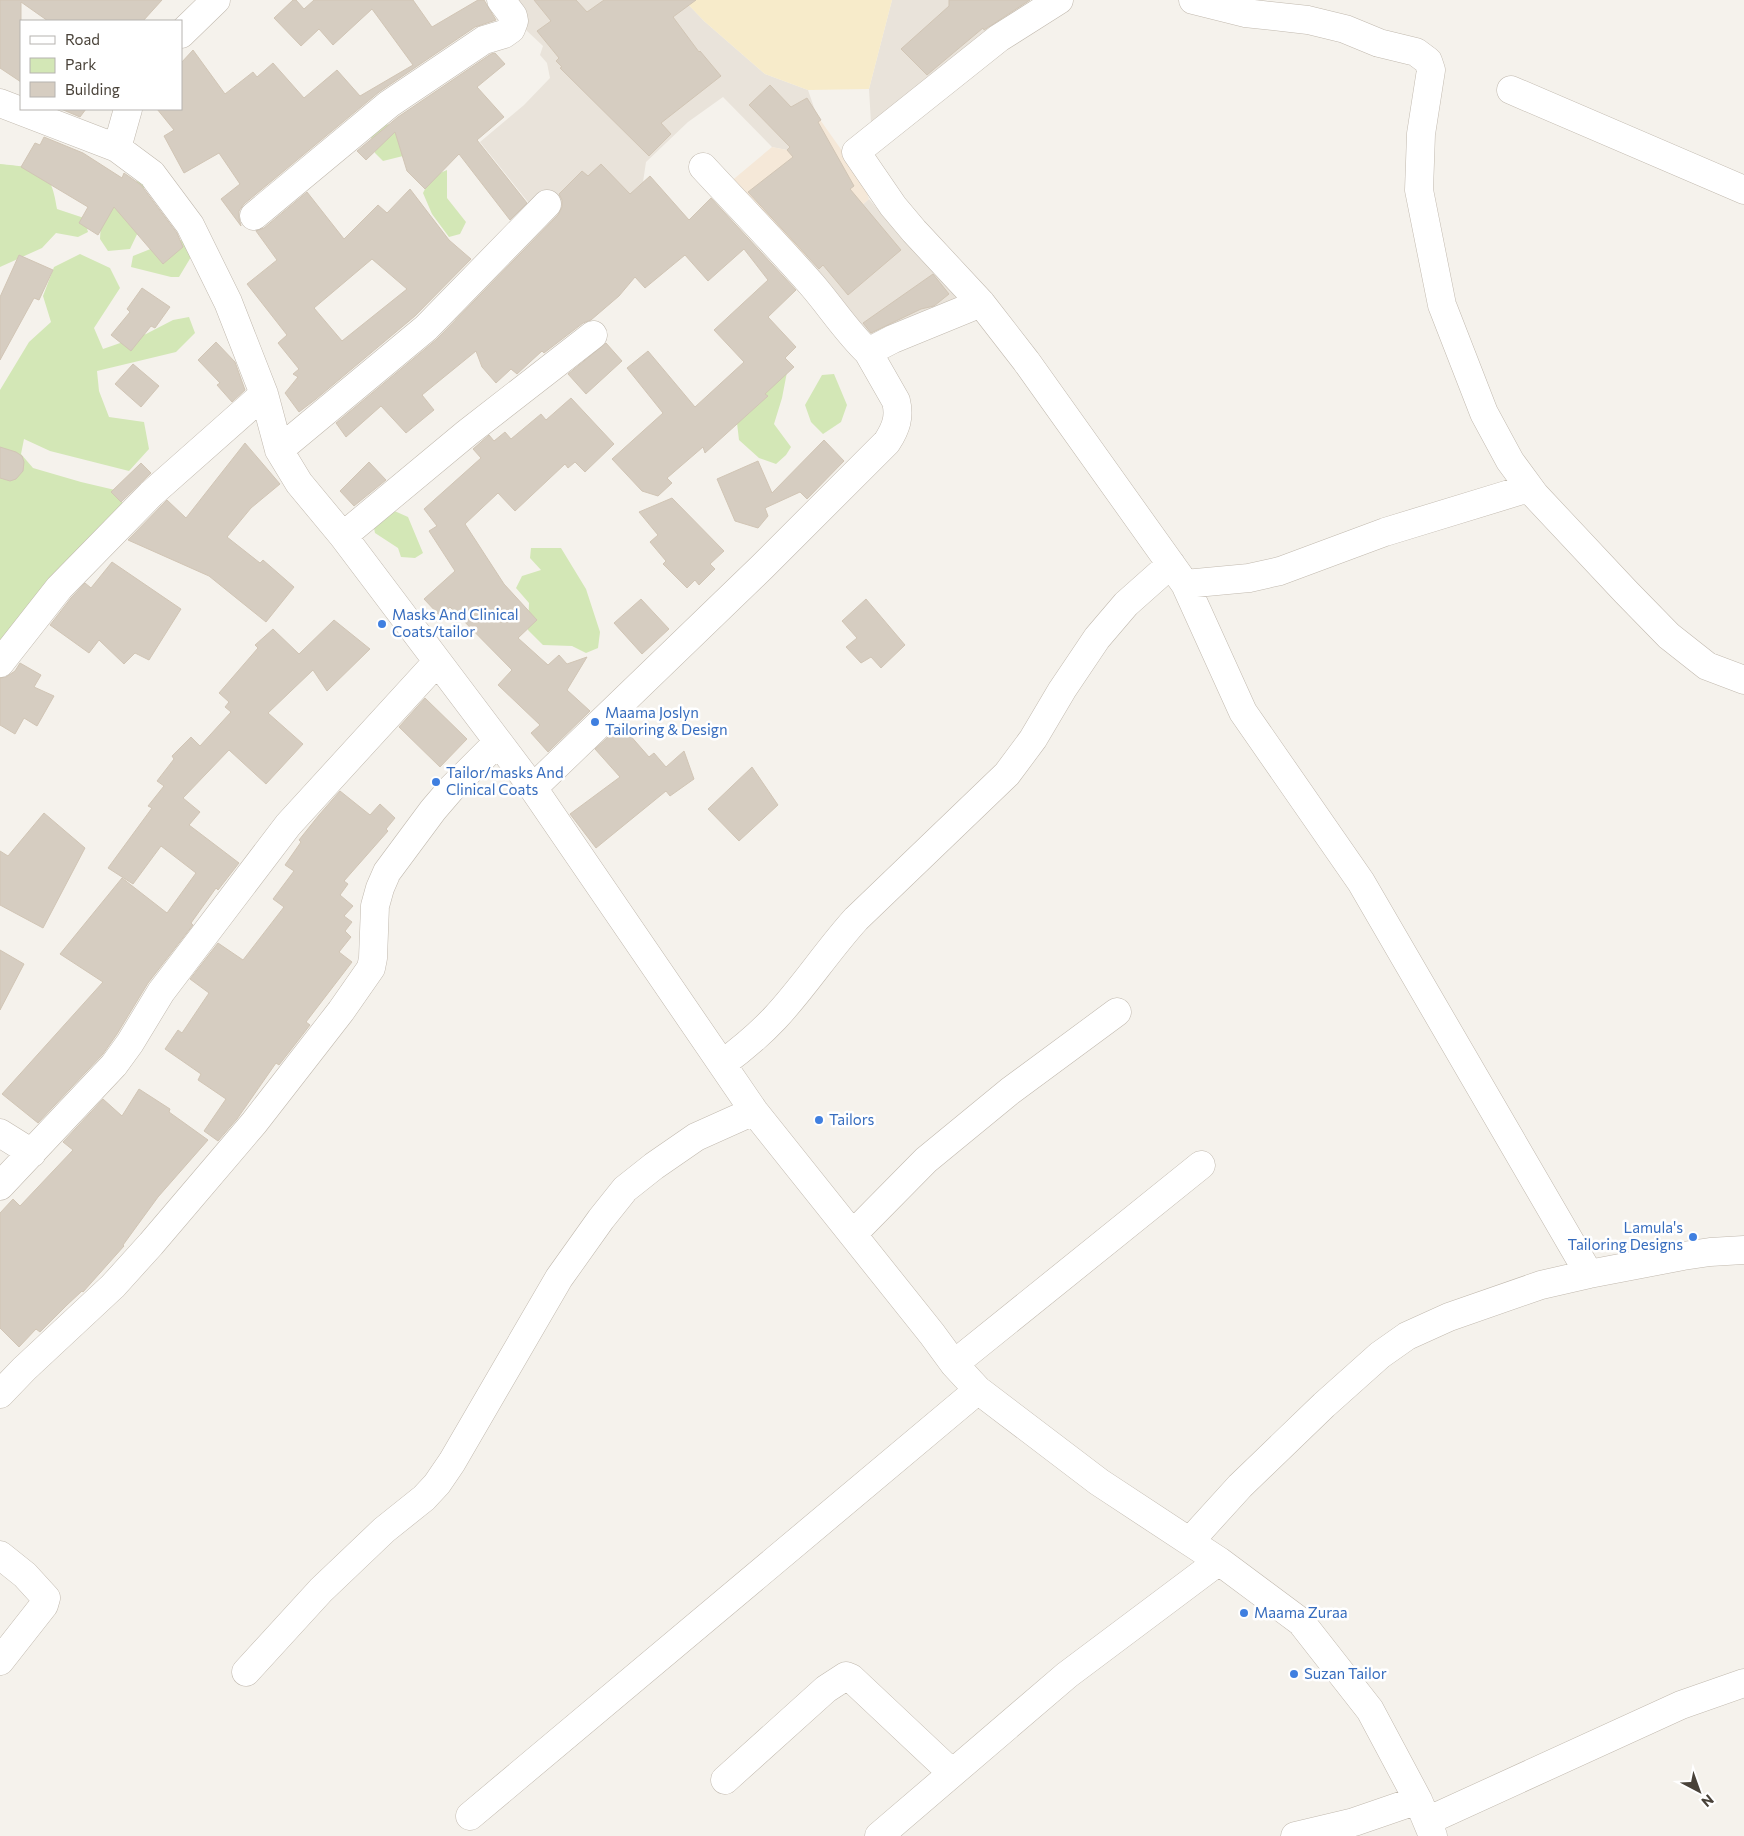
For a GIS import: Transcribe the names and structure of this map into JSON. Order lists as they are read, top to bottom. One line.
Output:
{"places":["Masks And Clinical Coats/tailor","Maama Joslyn Tailoring & Design","Tailor/masks And Clinical Coats","Tailors","Lamula's Tailoring Designs","Maama Zuraa","Suzan Tailor"],"legend":["Road","Park","Building"],"north":"bottom right"}
